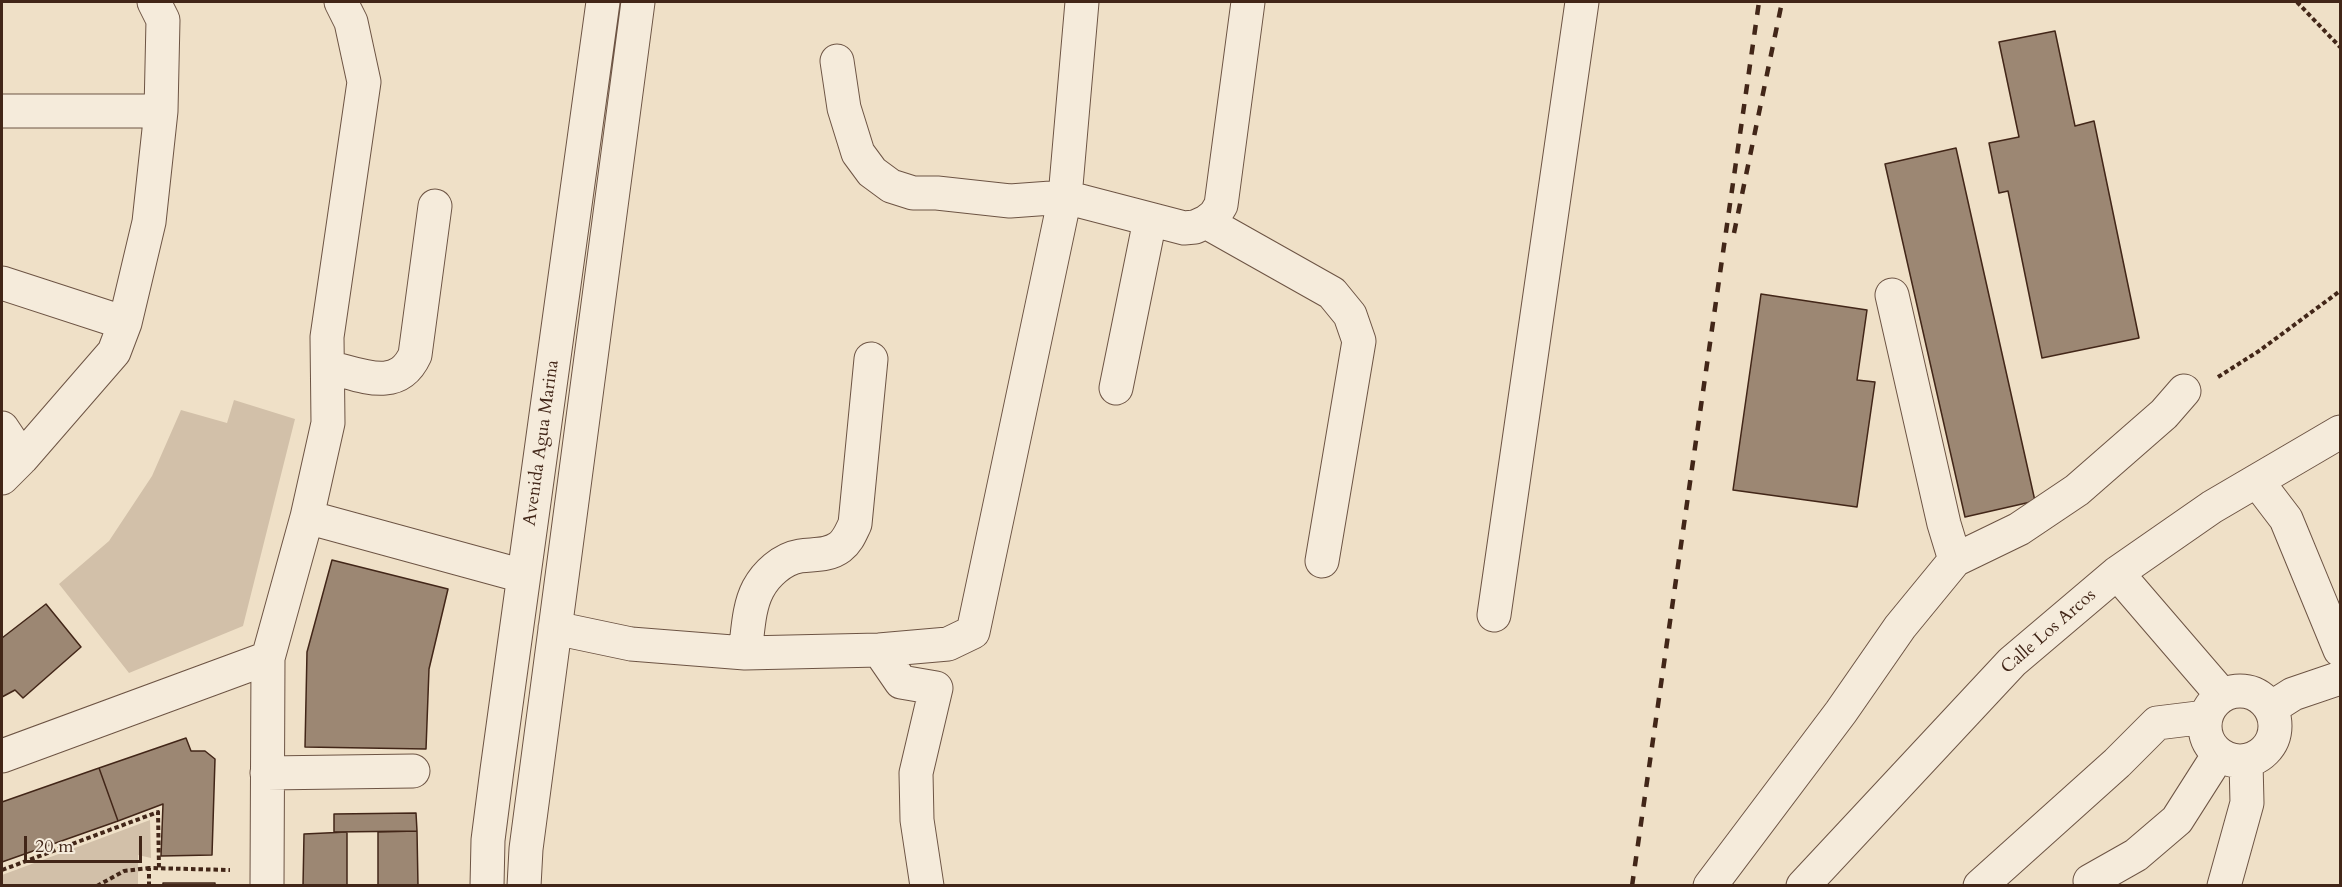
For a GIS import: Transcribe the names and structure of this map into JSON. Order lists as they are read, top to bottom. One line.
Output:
{"streets":{"street":["Avenida Agua Marina","Calle Los Arcos"]},"scale_bar":"20 m"}
